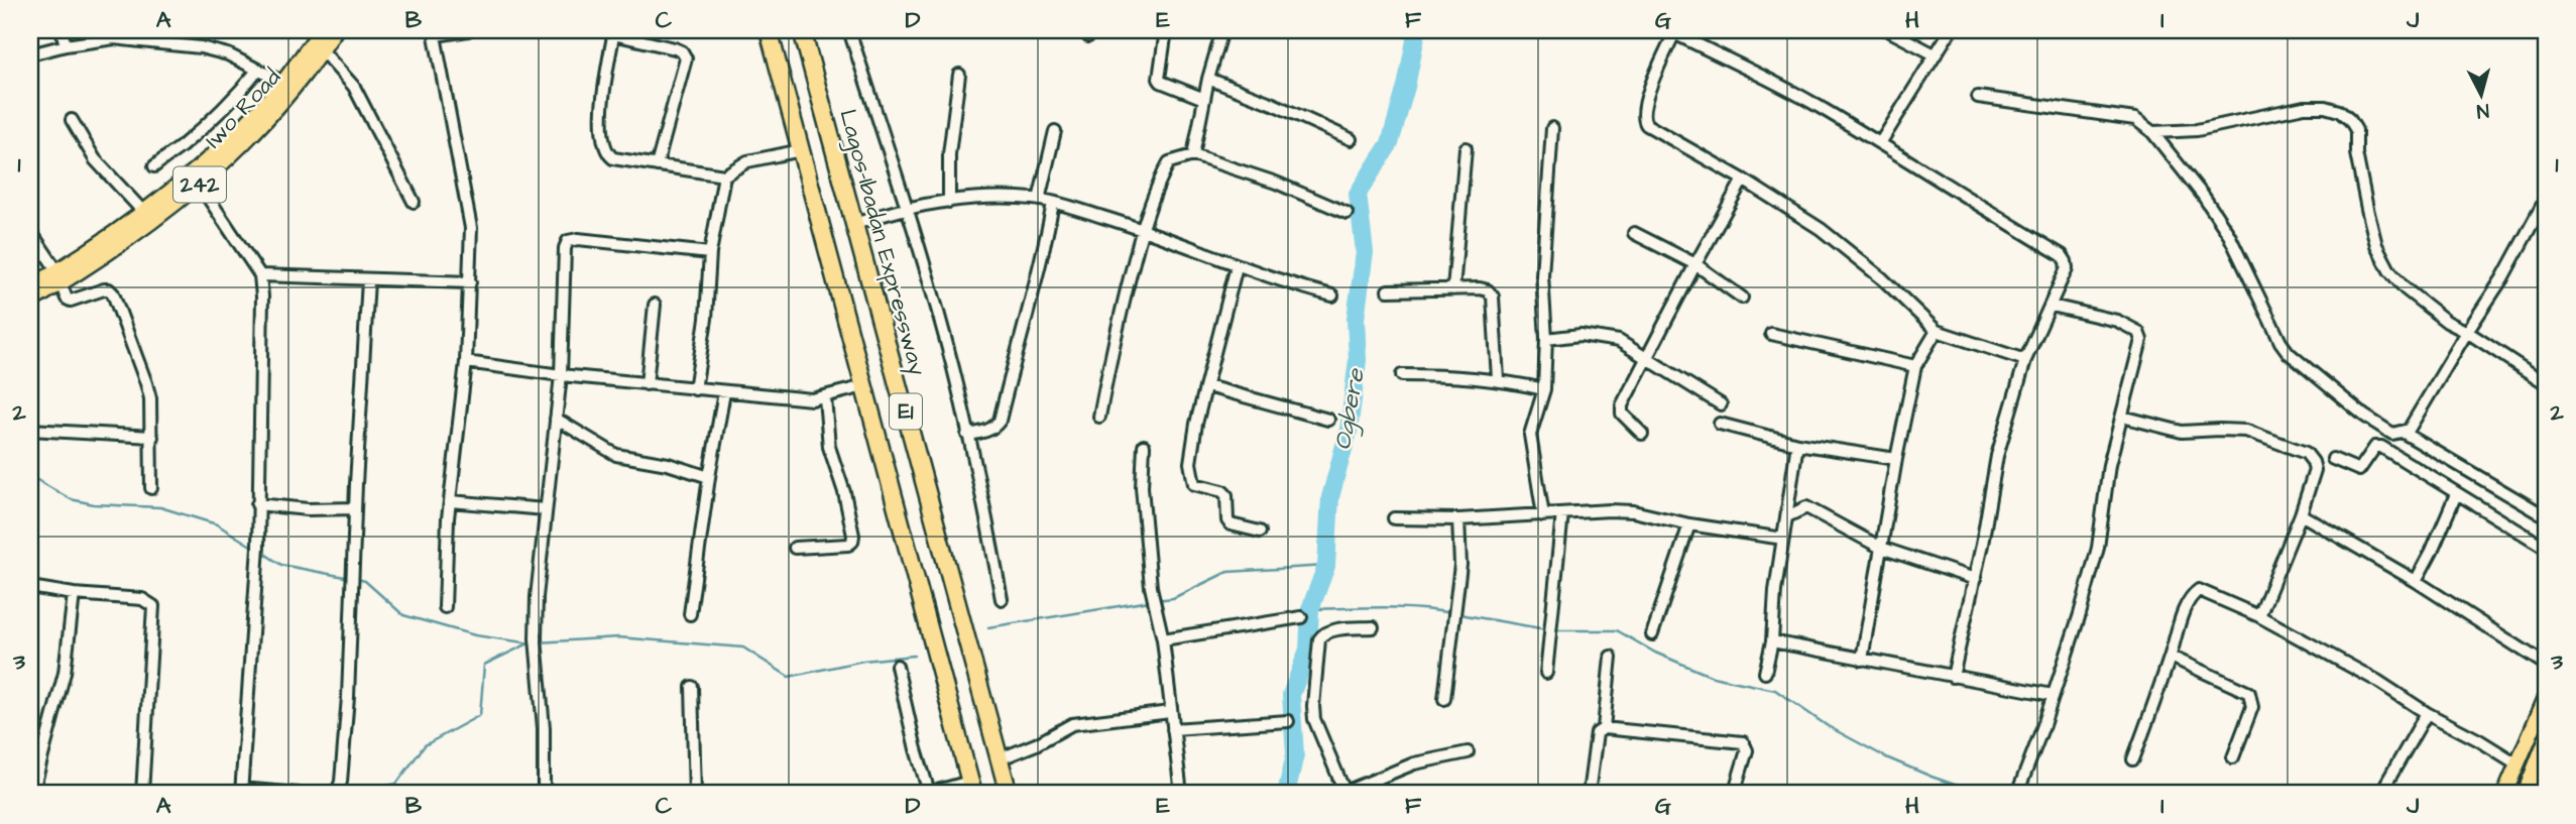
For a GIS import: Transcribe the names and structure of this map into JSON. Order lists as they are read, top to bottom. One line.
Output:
{"streets":{"highway":["Lagos-Ibadan Expressway","E1"],"main road":["Iwo Road","242"]},"water":["Ogbere"],"north":"bottom","grid":{"columns":["A","B","C","D","E","F","G","H","I","J"],"rows":["1","2","3"]}}
